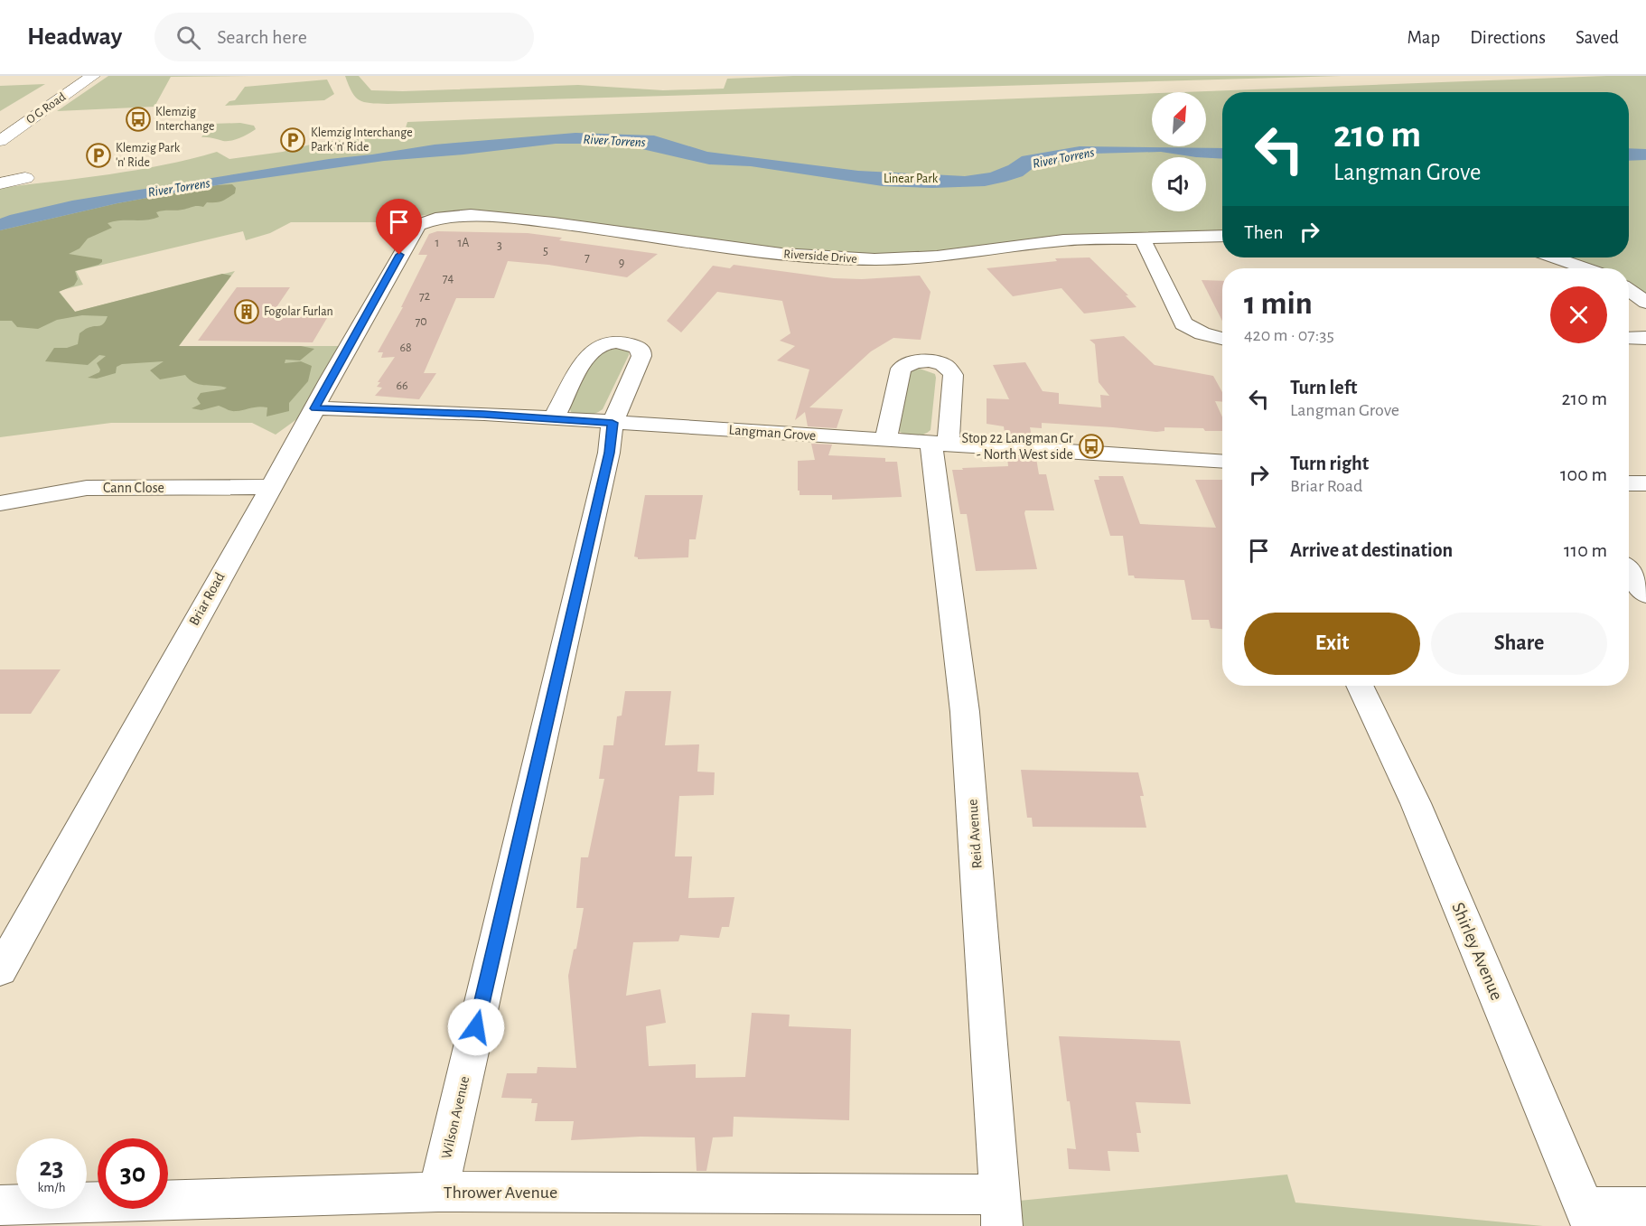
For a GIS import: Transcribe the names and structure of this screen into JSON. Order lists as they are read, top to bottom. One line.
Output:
{"streets":{"main road":["O G Road"],"street":["Riverside Drive","Langman Grove","Cann Close","Briar Road","Reid Avenue","Shirley Avenue","Wilson Avenue","Thrower Avenue"]},"crossings":[["Riverside Drive","Briar Road"],["Langman Grove","Briar Road"],["Langman Grove","Reid Avenue"],["Langman Grove","Wilson Avenue"],["Cann Close","Briar Road"],["Reid Avenue","Thrower Avenue"],["Wilson Avenue","Thrower Avenue"]],"water":["River Torrens"],"parks":["Linear Park"],"places":{"bus stop":["Klemzig Interchange","Stop 22 Langman Gr - North West side"],"parking":["Klemzig Interchange Park 'n' Ride","Klemzig Park 'n' Ride"],"building":["Fogolar Furlan"]},"house_numbers":["1","1A","3","5","7","9","74","72","70","68","66"],"north":"top right","page":{"header":"Headway","search":"Search here","nav":["Map","Directions","Saved"],"turn":["210 m","Langman Grove"],"then":"Then","heading":["1 min","420 m · 07:35"],"list":[{"name":"Turn left","note":"Langman Grove","value":"210 m"},{"name":"Turn right","note":"Briar Road","value":"100 m"},{"name":"Arrive at destination","value":"110 m"}],"buttons":["Exit","Share"],"speed":"23 km/h","limit":"30"}}
